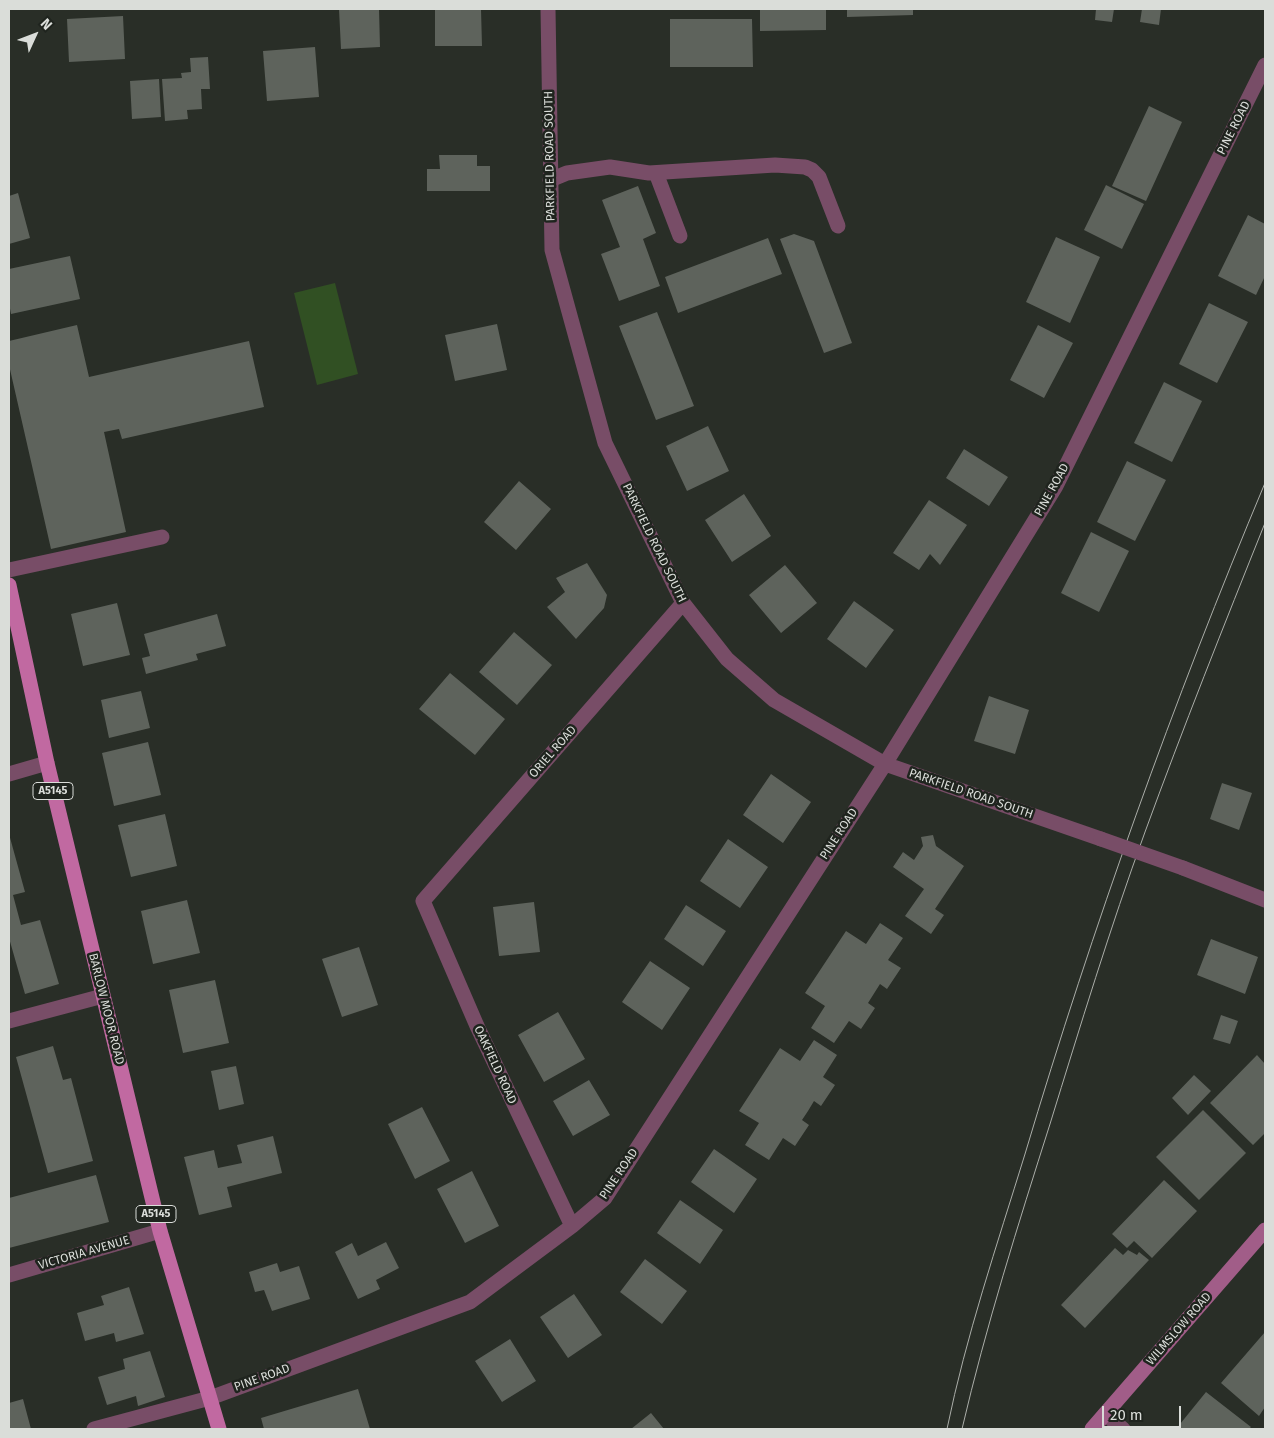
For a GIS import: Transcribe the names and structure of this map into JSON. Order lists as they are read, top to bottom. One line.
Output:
{"streets":{"main road":["A5145","BARLOW MOOR ROAD","WILMSLOW ROAD"],"street":["PINE ROAD","PARKFIELD ROAD SOUTH","ORIEL ROAD","OAKFIELD ROAD","VICTORIA AVENUE"]},"crossings":[["PINE ROAD","PARKFIELD ROAD SOUTH"],["PINE ROAD","BARLOW MOOR ROAD"],["PINE ROAD","OAKFIELD ROAD"],["PARKFIELD ROAD SOUTH","ORIEL ROAD"],["ORIEL ROAD","OAKFIELD ROAD"],["BARLOW MOOR ROAD","VICTORIA AVENUE"]],"scale_bar":"20 m","north":"top right"}
